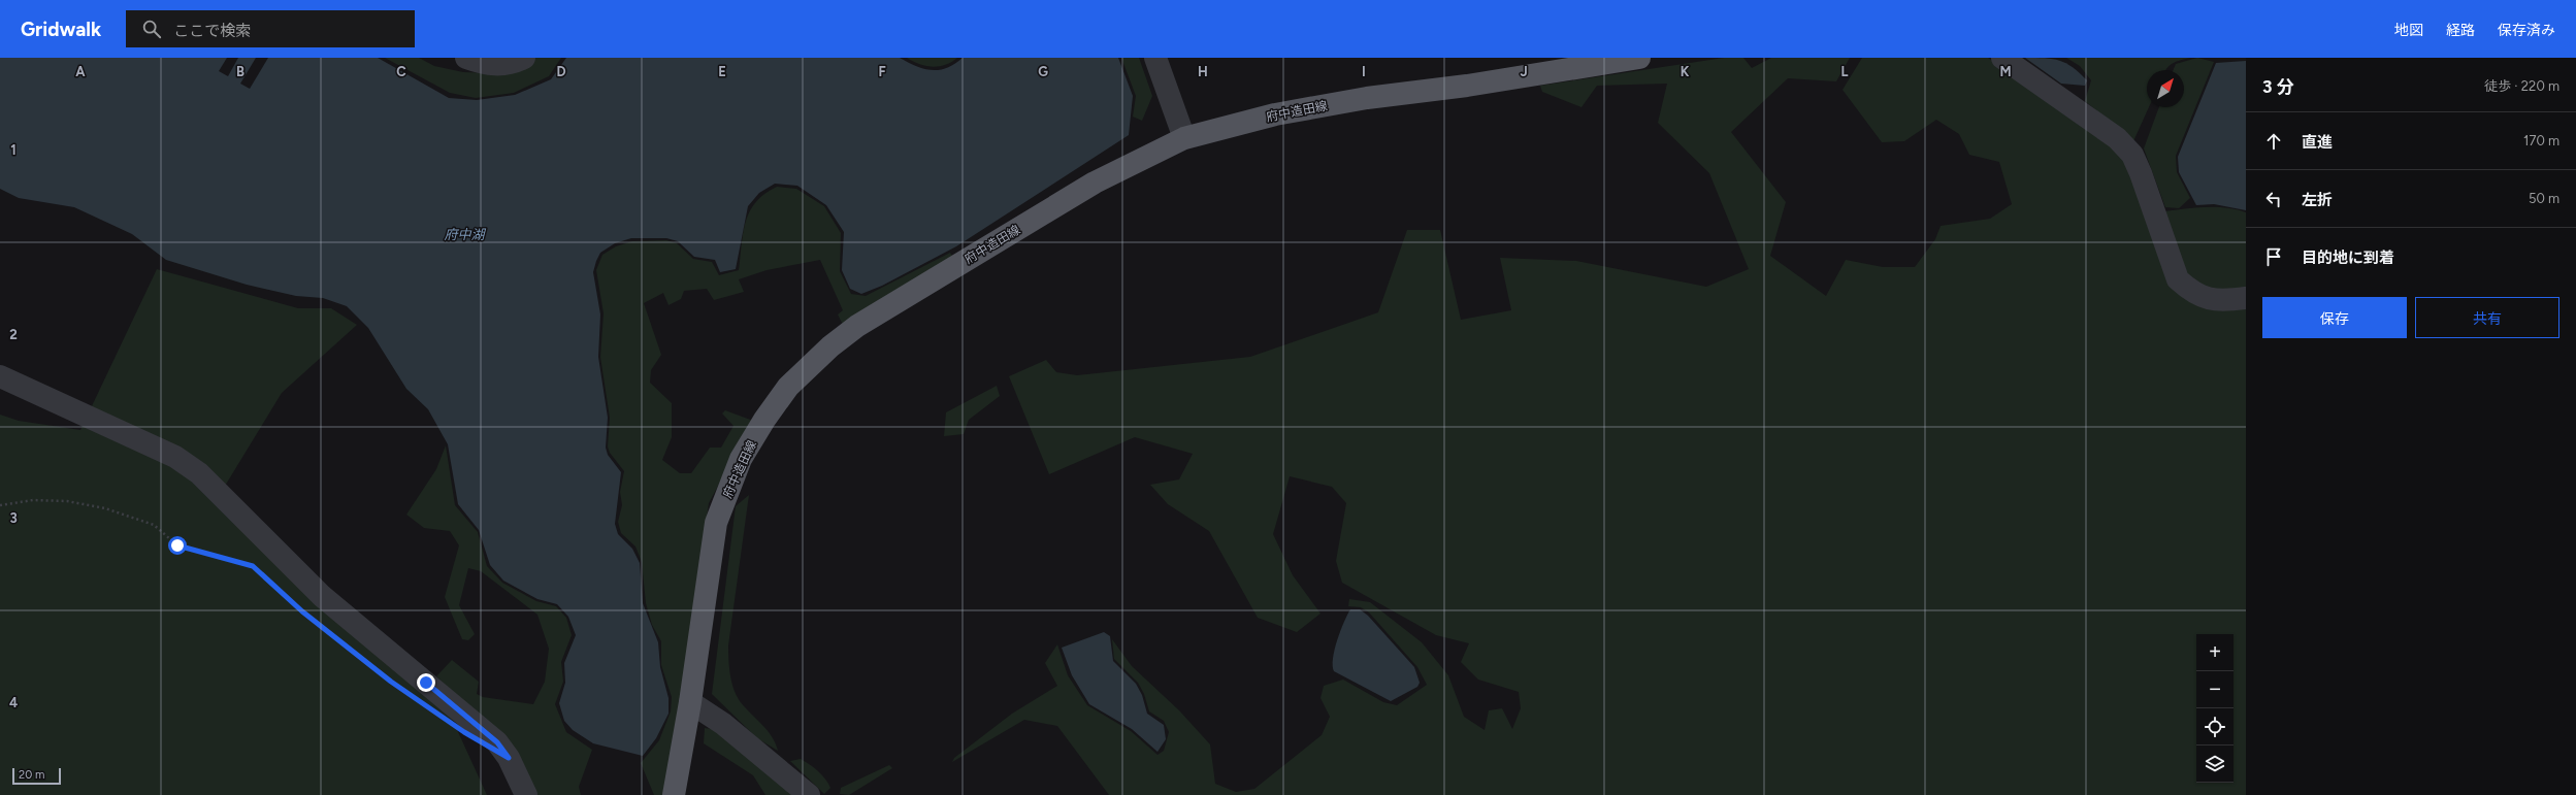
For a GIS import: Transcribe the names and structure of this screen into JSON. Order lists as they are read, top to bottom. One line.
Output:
{"streets":{"main road":["府中造田線"]},"water":["府中湖"],"scale_bar":"20 m","north":"top right","page":{"header":"Gridwalk","search":"ここで検索","nav":["地図","経路","保存済み"],"heading":["3 分","徒歩 · 220 m"],"list":[["直進","170 m"],["左折","50 m"],"目的地に到着"],"buttons":["保存","共有"],"map_buttons":["+","−"],"scale":"20 m"},"grid":{"columns":["A","B","C","D","E","F","G","H","I","J","K","L","M"],"rows":["1","2","3","4"]}}
